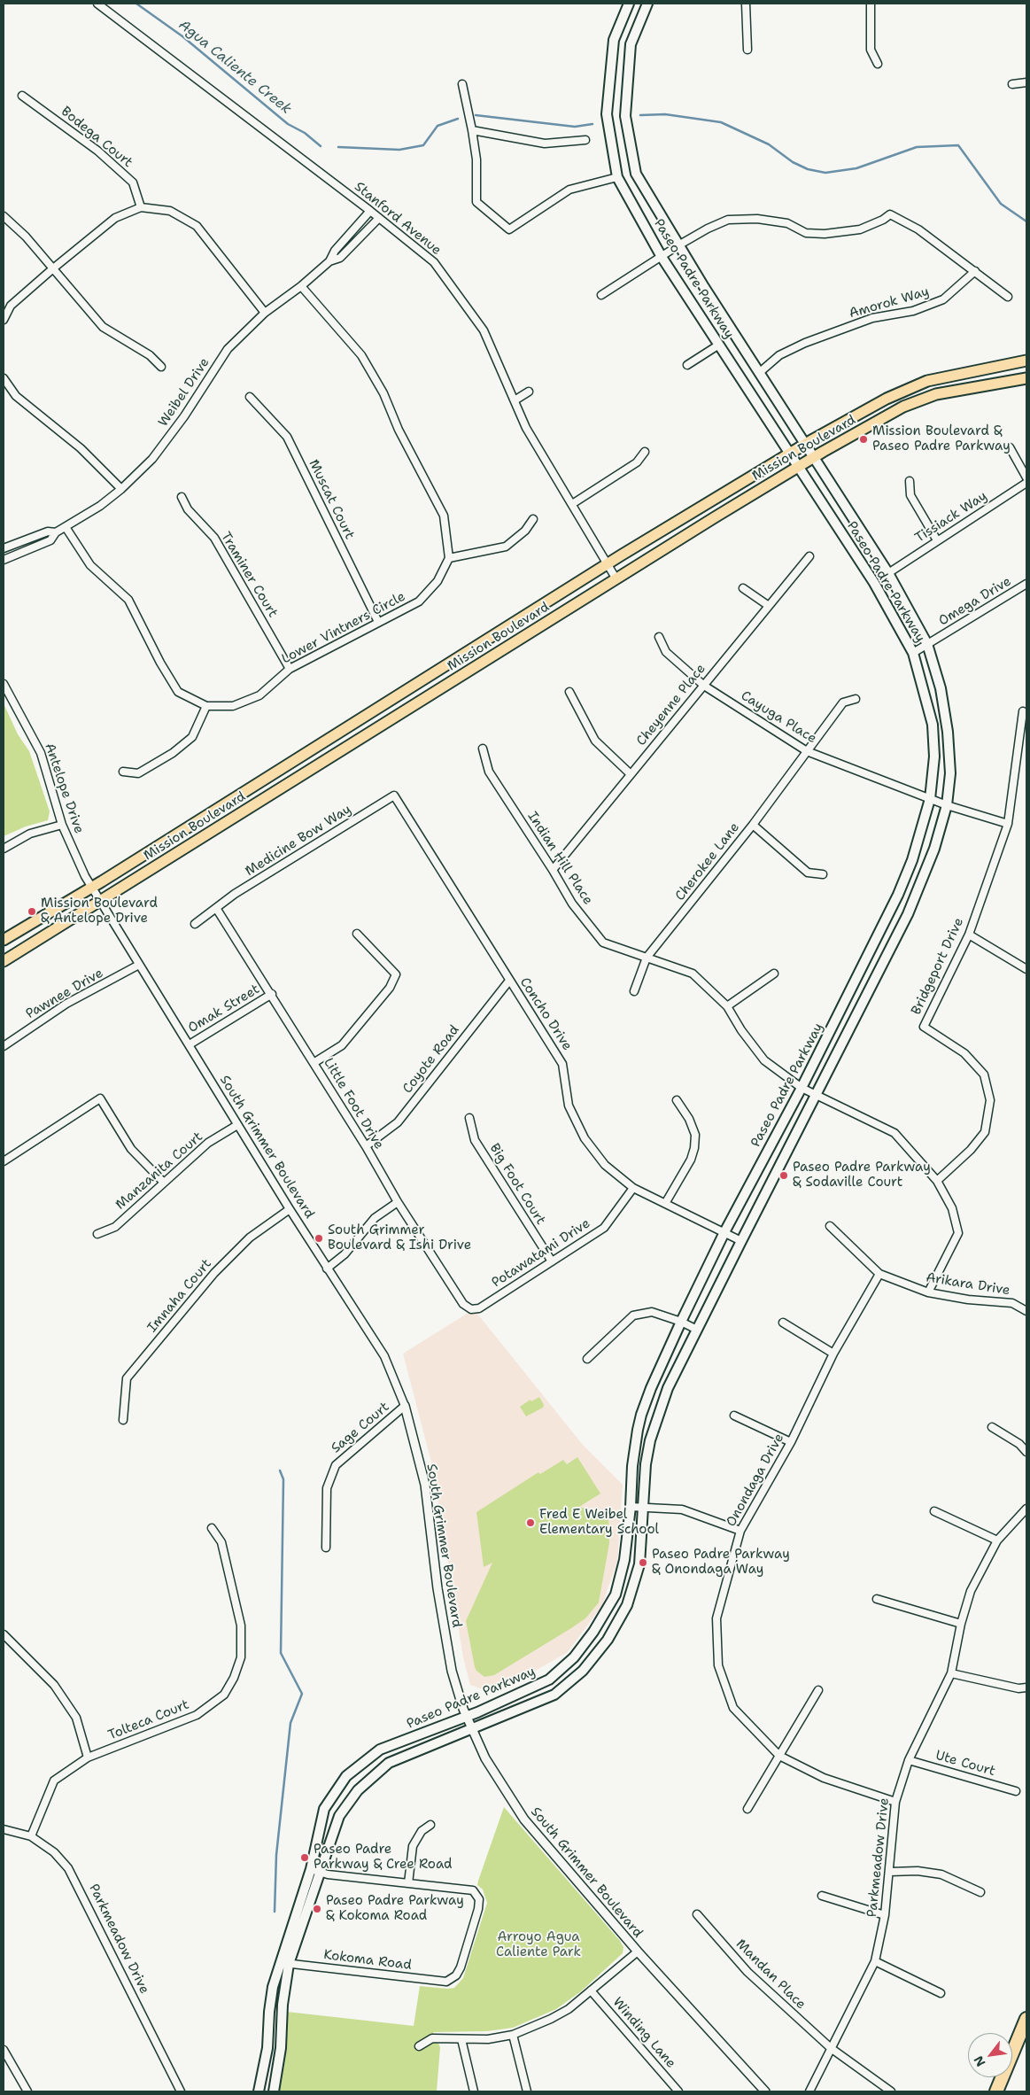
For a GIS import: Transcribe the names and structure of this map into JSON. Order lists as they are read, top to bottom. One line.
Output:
{"streets":{"main road":["Paseo Padre Parkway","Mission Boulevard"],"street":["Bodega Court","Stanford Avenue","Amorok Way","Weibel Drive","Muscat Court","Tissiack Way","Traminer Court","Omega Drive","Lower Vintners Circle","Cheyenne Place","Cayuga Place","Antelope Drive","Medicine Bow Way","Indian Hill Place","Cherokee Lane","Bridgeport Drive","Pawnee Drive","Omak Street","Concho Drive","Coyote Road","Little Foot Drive","South Grimmer Boulevard","Manzanita Court","Big Foot Court","Potawatami Drive","Arikara Drive","Imnaha Court","Sage Court","Onondaga Drive","Tolteca Court","Ute Court","Parkmeadow Drive","Kokoma Road","Mandan Place","Winding Lane"]},"crossings":[["Stanford Avenue","Weibel Drive"],["Stanford Avenue","Mission Boulevard"],["Paseo Padre Parkway","Amorok Way"],["Paseo Padre Parkway","Mission Boulevard"],["Paseo Padre Parkway","Tissiack Way"],["Paseo Padre Parkway","Omega Drive"],["Paseo Padre Parkway","Cayuga Place"],["Paseo Padre Parkway","Indian Hill Place"],["Paseo Padre Parkway","Concho Drive"],["Paseo Padre Parkway","South Grimmer Boulevard"],["Paseo Padre Parkway","Kokoma Road"],["Weibel Drive","Lower Vintners Circle"],["Mission Boulevard","Antelope Drive"],["Mission Boulevard","South Grimmer Boulevard"],["Muscat Court","Lower Vintners Circle"],["Traminer Court","Lower Vintners Circle"],["Cheyenne Place","Cayuga Place"],["Cheyenne Place","Indian Hill Place"],["Cayuga Place","Cherokee Lane"],["Cayuga Place","Bridgeport Drive"],["Antelope Drive","South Grimmer Boulevard"],["Medicine Bow Way","Concho Drive"],["Medicine Bow Way","Little Foot Drive"],["Indian Hill Place","Cherokee Lane"],["Indian Hill Place","Bridgeport Drive"],["Indian Hill Place","Arikara Drive"],["Pawnee Drive","South Grimmer Boulevard"],["Omak Street","Little Foot Drive"],["Omak Street","South Grimmer Boulevard"],["Concho Drive","Coyote Road"],["Concho Drive","Potawatami Drive"],["Coyote Road","Little Foot Drive"],["Little Foot Drive","Potawatami Drive"],["South Grimmer Boulevard","Manzanita Court"],["South Grimmer Boulevard","Imnaha Court"],["South Grimmer Boulevard","Sage Court"],["Big Foot Court","Potawatami Drive"],["Arikara Drive","Onondaga Drive"],["Onondaga Drive","Parkmeadow Drive"],["Tolteca Court","Parkmeadow Drive"],["Ute Court","Parkmeadow Drive"],["Parkmeadow Drive","Mandan Place"]],"water":["Agua Caliente Creek"],"parks":["Arroyo Agua Caliente Park"],"places":["Mission Boulevard & Paseo Padre Parkway","Mission Boulevard & Antelope Drive","Paseo Padre Parkway & Sodaville Court","South Grimmer Boulevard & Ishi Drive","Fred E Weibel Elementary School","Paseo Padre Parkway & Onondaga Way","Paseo Padre Parkway & Cree Road","Paseo Padre Parkway & Kokoma Road"],"north":"bottom left"}
